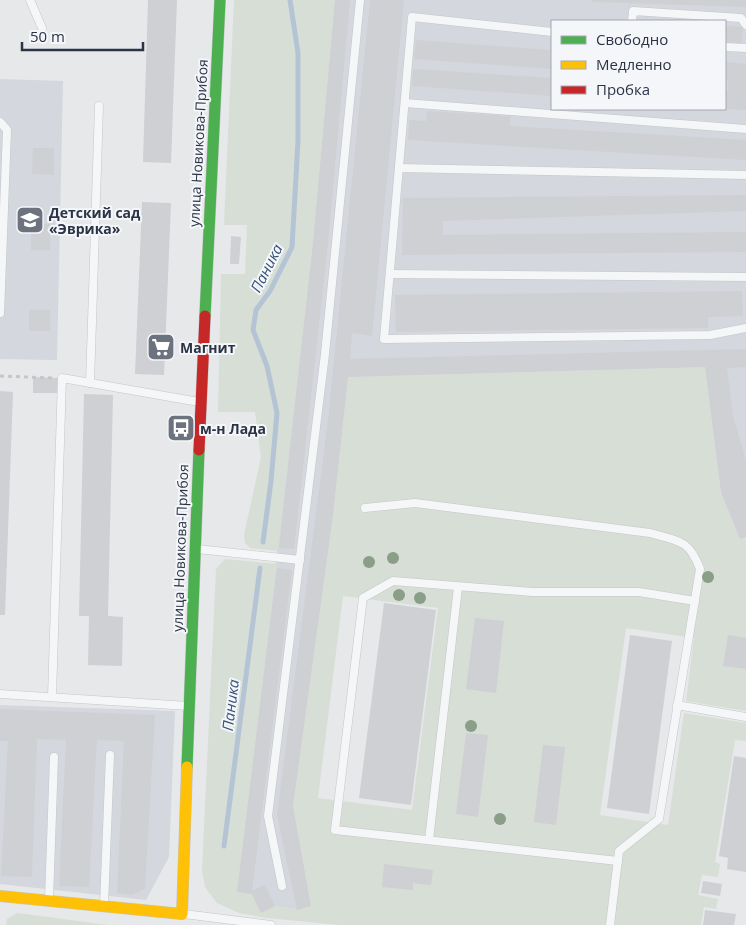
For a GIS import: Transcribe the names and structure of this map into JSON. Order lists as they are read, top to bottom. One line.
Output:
{"streets":{"street":["улица Новикова-Прибоя"]},"water":["Паника"],"places":{"school or university":["Детский сад «Эврика»"],"supermarket":["Магнит"],"bus stop":["м-н Лада"]},"legend":["Свободно","Медленно","Пробка"],"scale_bar":"50 m"}
